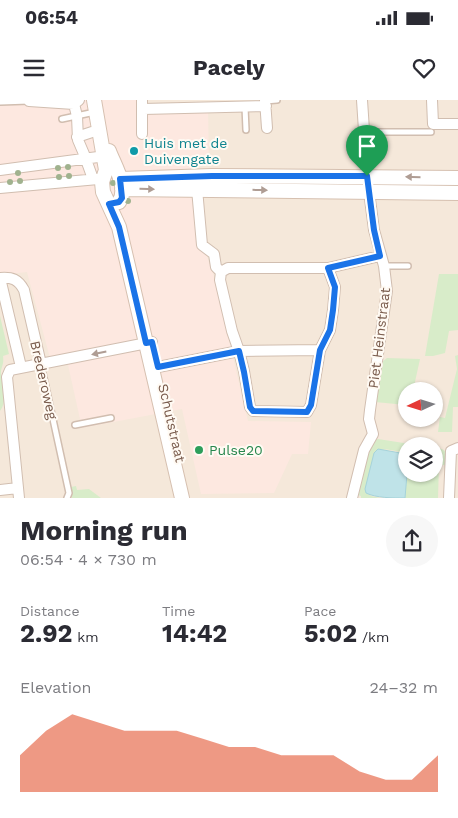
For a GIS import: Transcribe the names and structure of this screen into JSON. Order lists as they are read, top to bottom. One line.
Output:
{"streets":{"street":["Piet Heinstraat","Brederoweg","Schutstraat"]},"places":["Huis met de Duivengate","Pulse20"],"north":"left","page":{"status":"06:54","header":"Pacely","heading":["Morning run","06:54 · 4 × 730 m"],"stats":[["Distance","2.92 km"],["Time","14:42"],["Pace","5:02 /km"]],"chart":["Elevation","24–32 m"]}}
